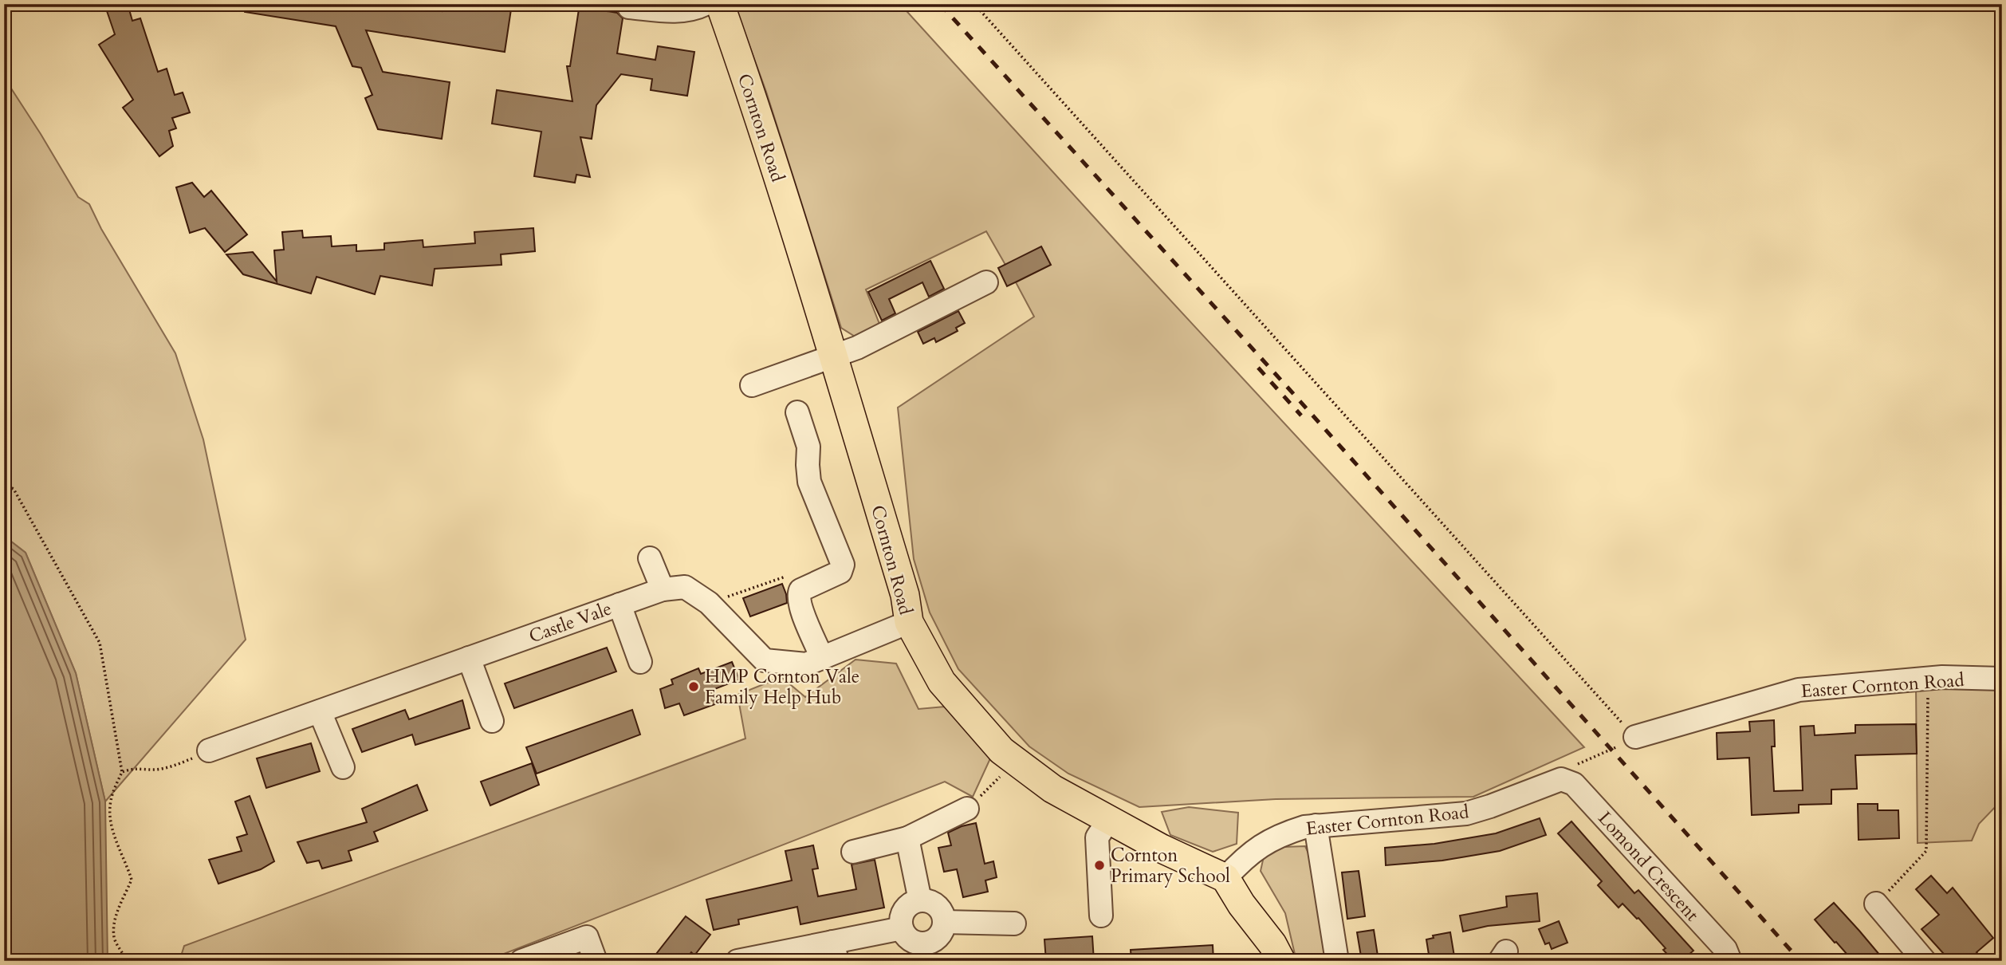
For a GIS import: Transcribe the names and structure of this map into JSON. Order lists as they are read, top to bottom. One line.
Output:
{"streets":{"main road":["Cornton Road"],"street":["Castle Vale","Easter Cornton Road","Lomond Crescent"]},"crossings":[["Cornton Road","Castle Vale"],["Cornton Road","Easter Cornton Road"],["Easter Cornton Road","Lomond Crescent"]],"places":["HMP Cornton Vale Family Help Hub","Cornton Primary School"]}
